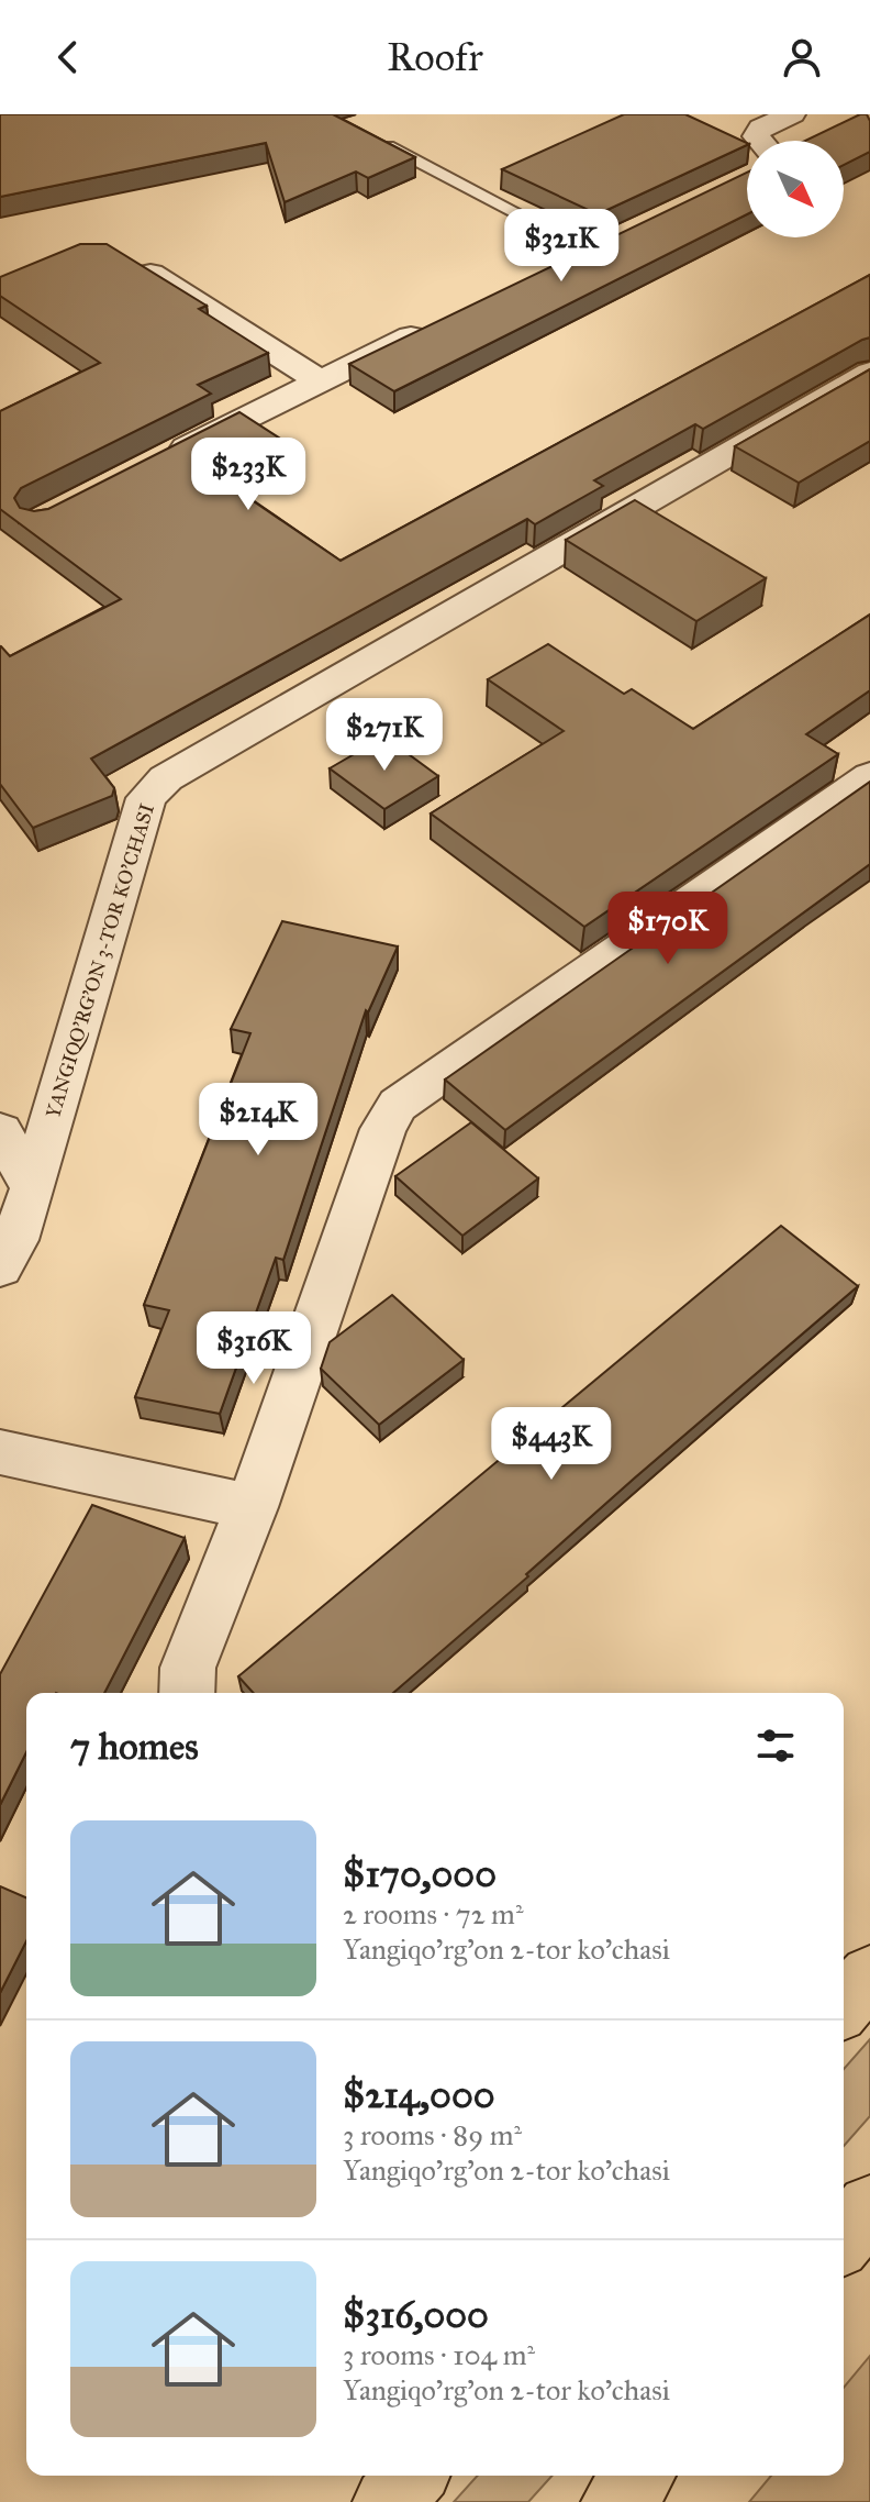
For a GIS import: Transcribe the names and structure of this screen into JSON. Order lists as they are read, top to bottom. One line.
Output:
{"streets":{"street":["YANGIQO'RG'ON 3-TOR KO'CHASI"]},"north":"bottom right","page":{"header":"Roofr","price":["$321K","$233K","$271K","$170K","$214K","$316K","$443K"],"heading":"7 homes","list":[{"name":"$170,000","note":"2 rooms · 72 m² · Yangiqo'rg'on 2-tor ko'chasi"},{"name":"$214,000","note":"3 rooms · 89 m² · Yangiqo'rg'on 2-tor ko'chasi"},{"name":"$316,000","note":"3 rooms · 104 m² · Yangiqo'rg'on 2-tor ko'chasi"}]}}
